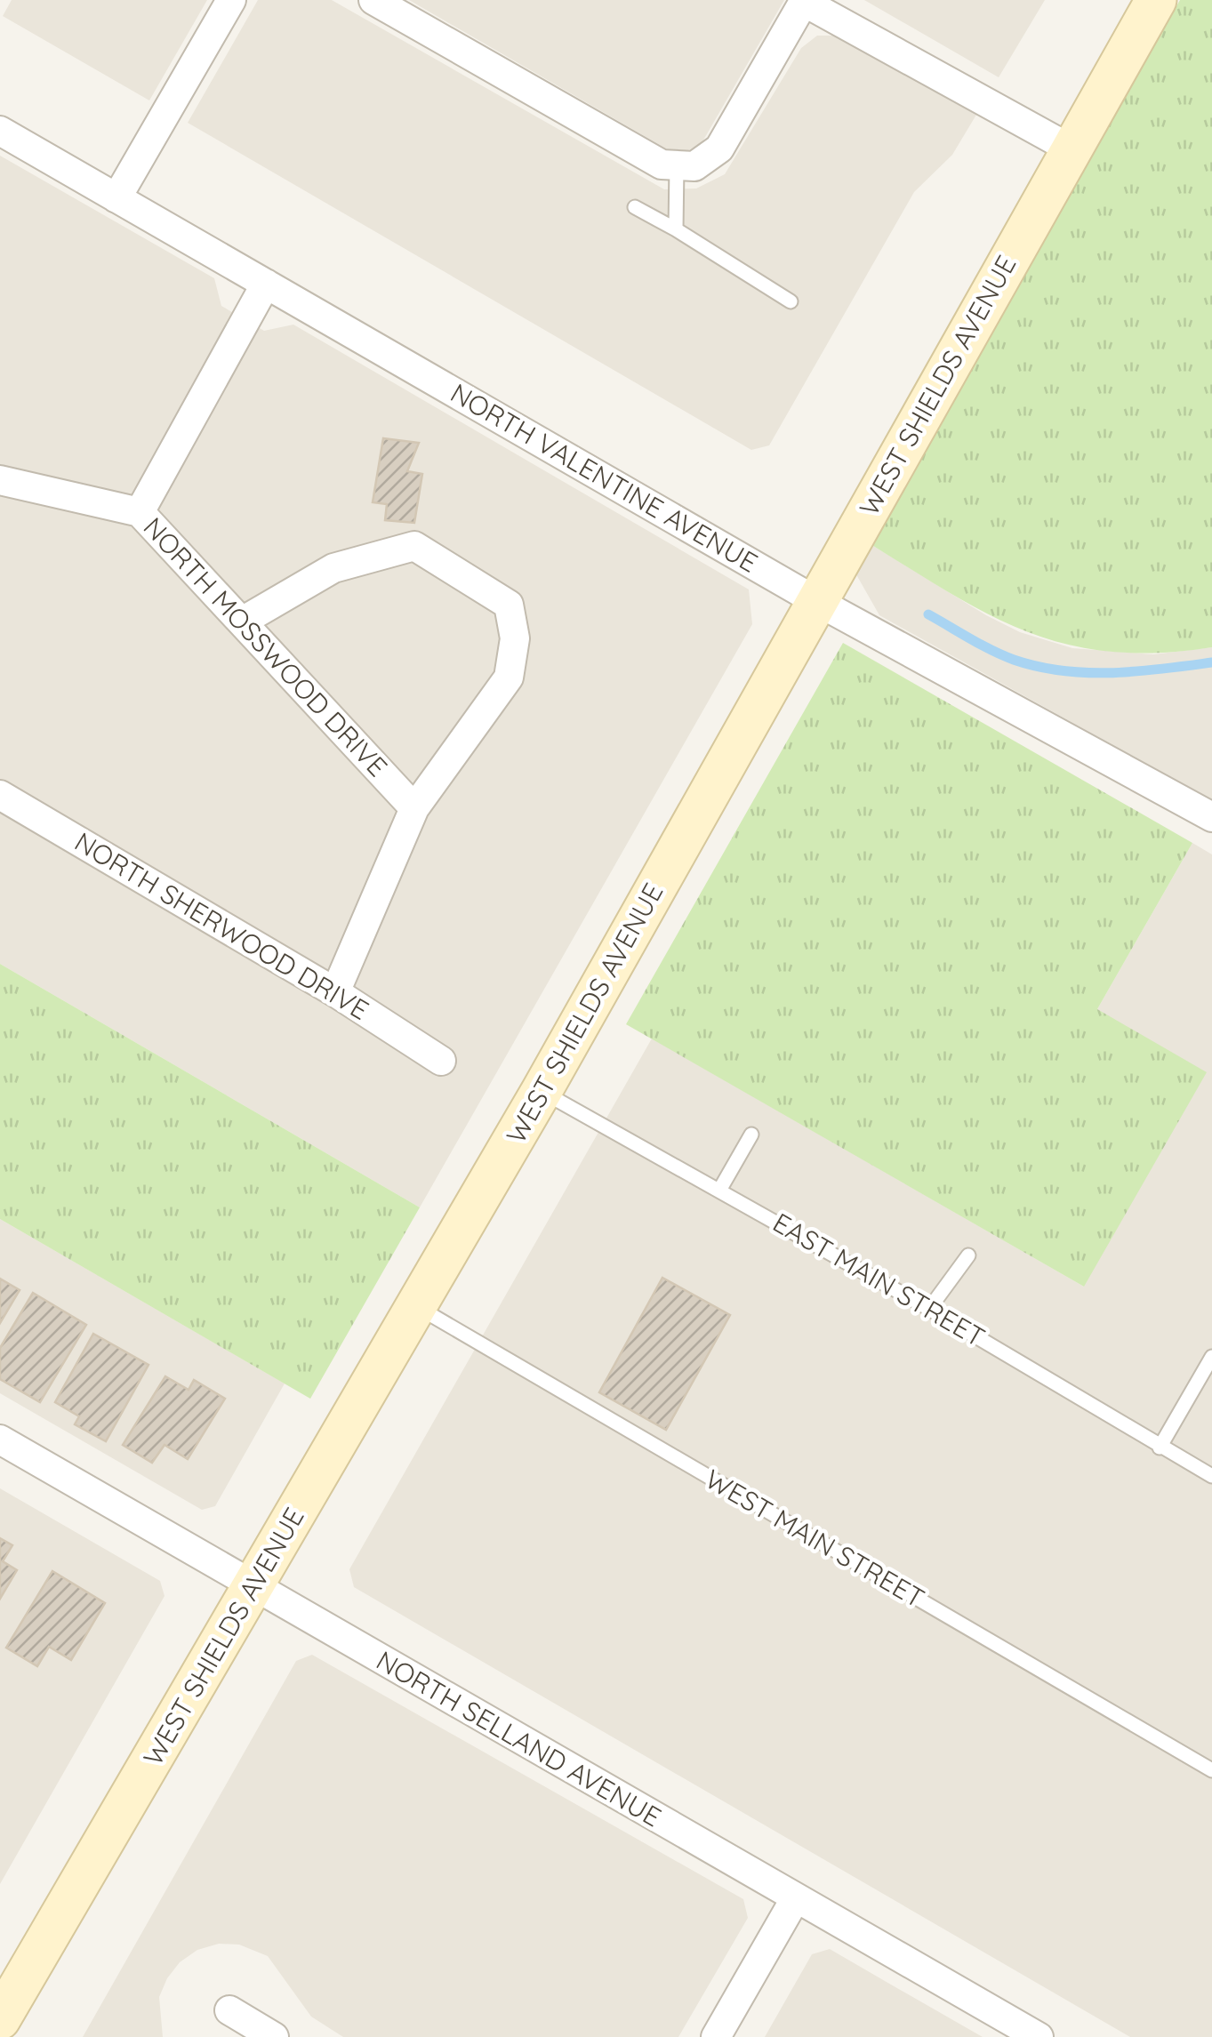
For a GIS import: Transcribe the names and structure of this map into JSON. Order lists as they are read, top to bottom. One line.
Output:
{"streets":{"street":["WEST SHIELDS AVENUE","NORTH VALENTINE AVENUE","NORTH MOSSWOOD DRIVE","NORTH SHERWOOD DRIVE","NORTH SELLAND AVENUE"],"lane":["EAST MAIN STREET","WEST MAIN STREET"]},"crossings":[["WEST SHIELDS AVENUE","NORTH VALENTINE AVENUE"],["WEST SHIELDS AVENUE","EAST MAIN STREET"],["WEST SHIELDS AVENUE","WEST MAIN STREET"],["WEST SHIELDS AVENUE","NORTH SELLAND AVENUE"]]}
